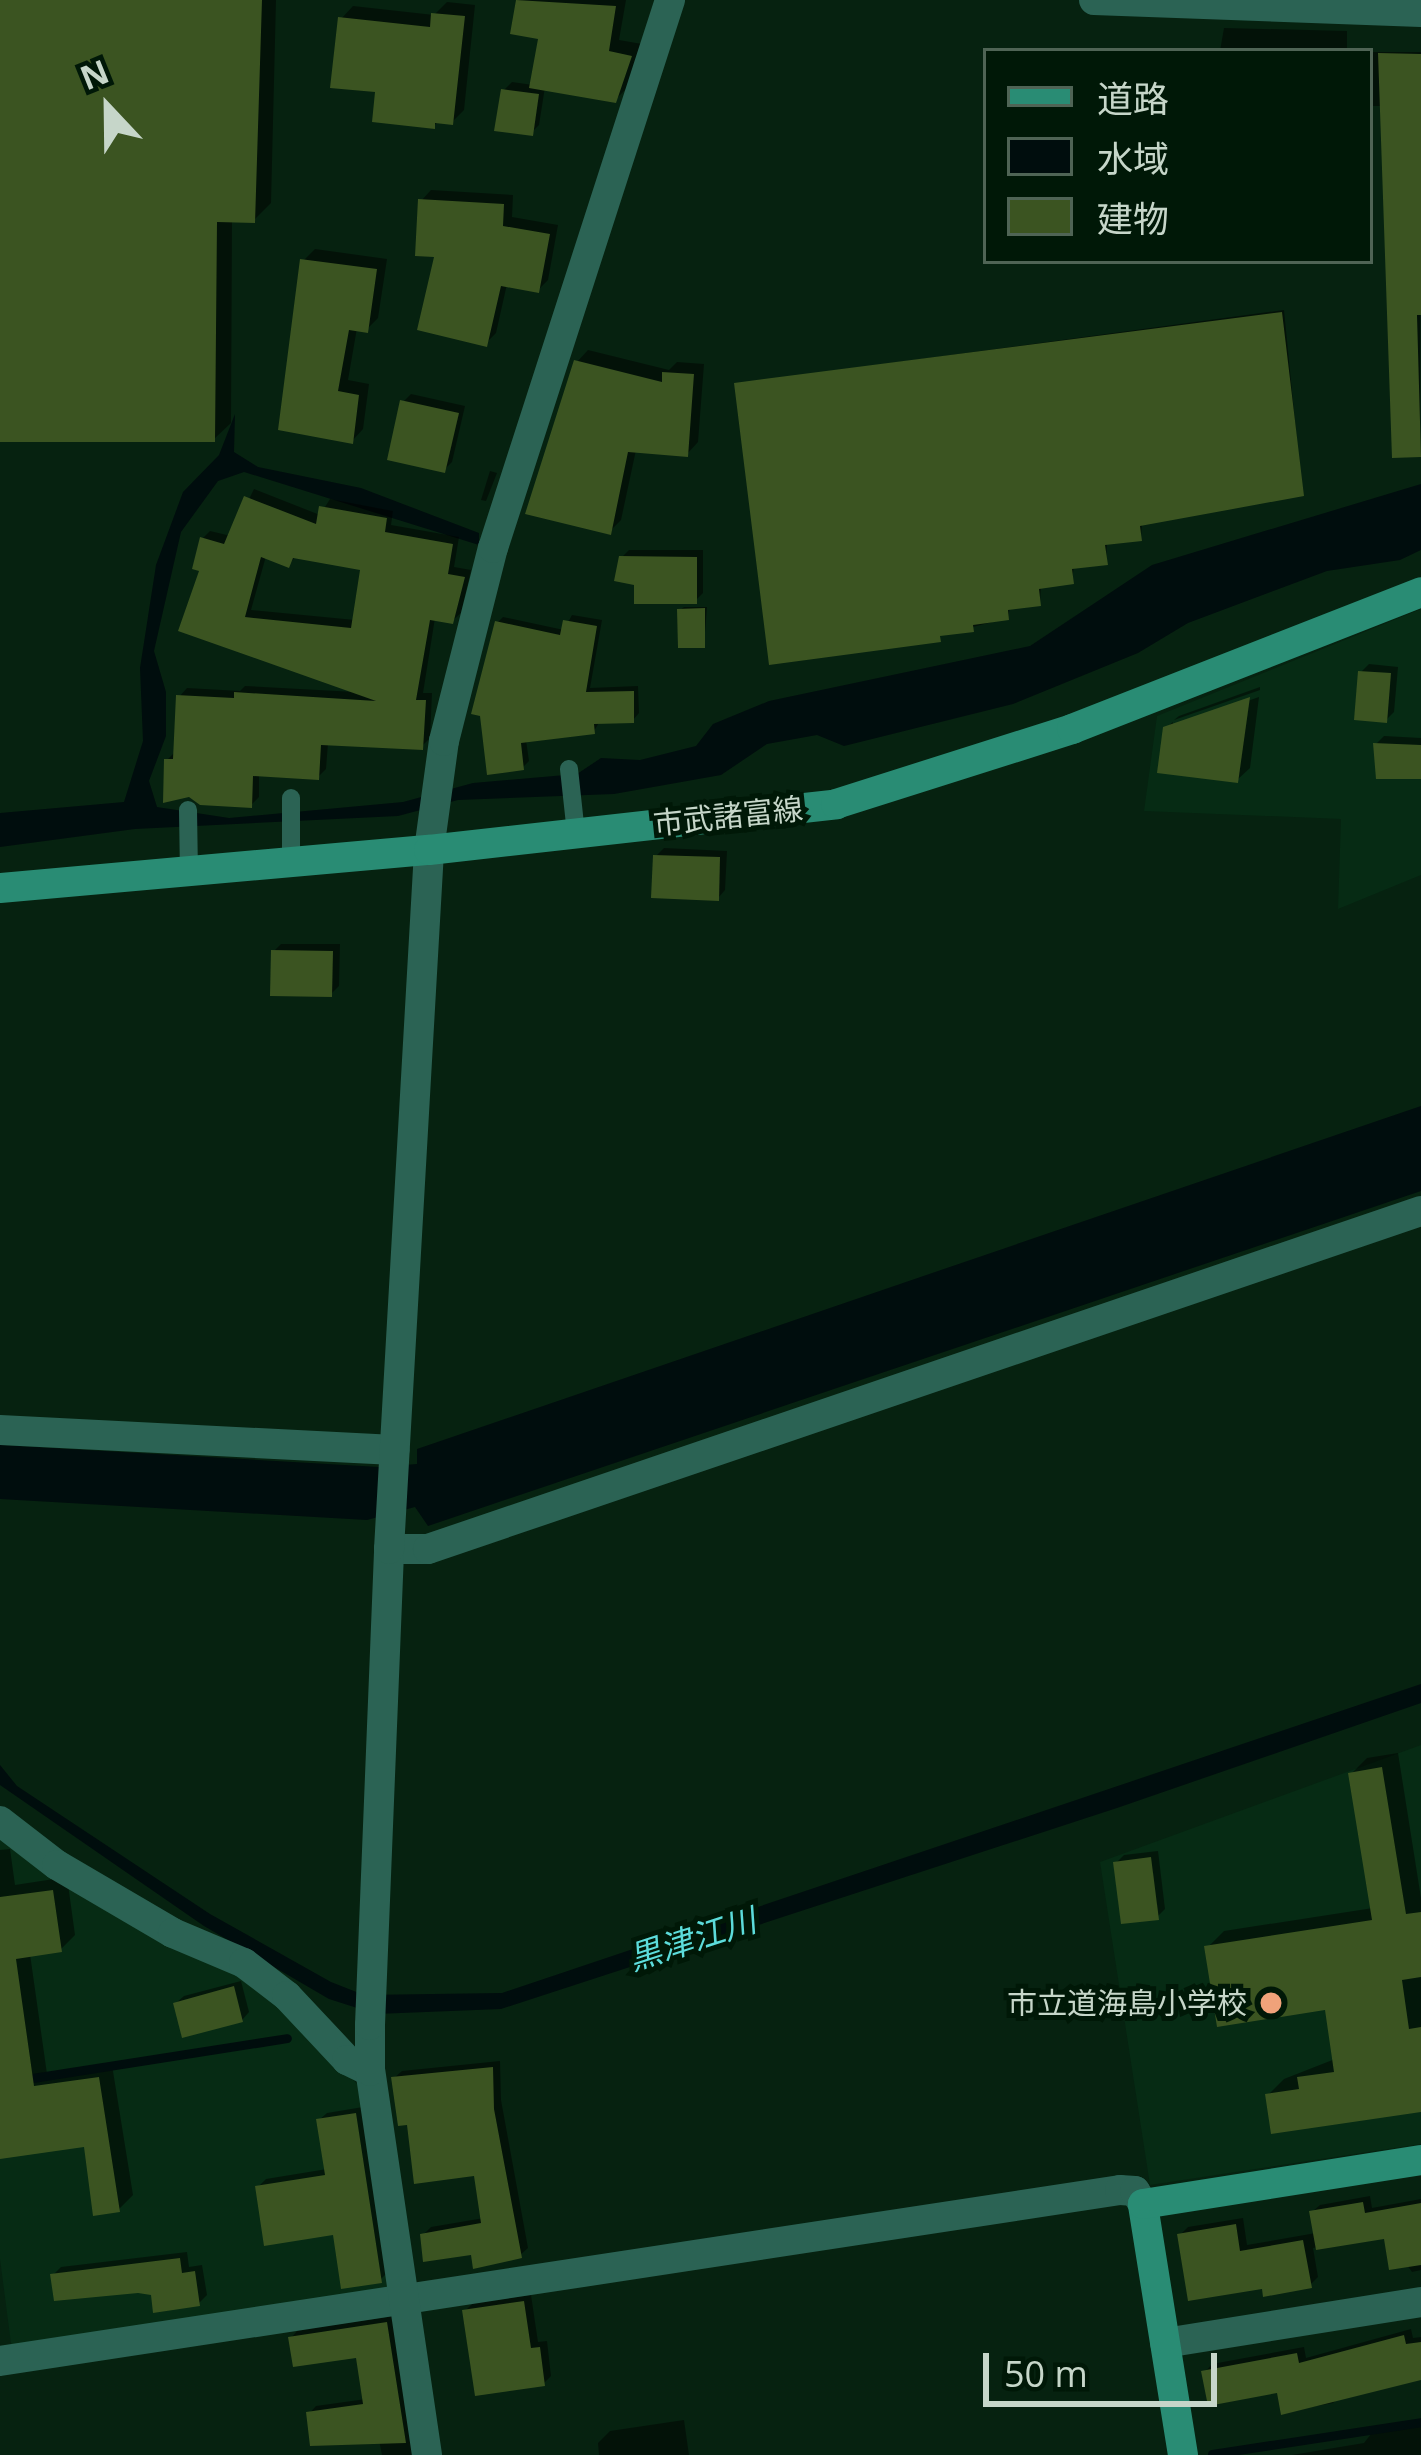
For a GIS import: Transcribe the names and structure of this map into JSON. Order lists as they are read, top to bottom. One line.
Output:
{"streets":{"main road":["市武諸富線"]},"water":["黒津江川"],"places":["市立道海島小学校"],"legend":["道路","水域","建物"],"scale_bar":"50 m","north":"top"}
